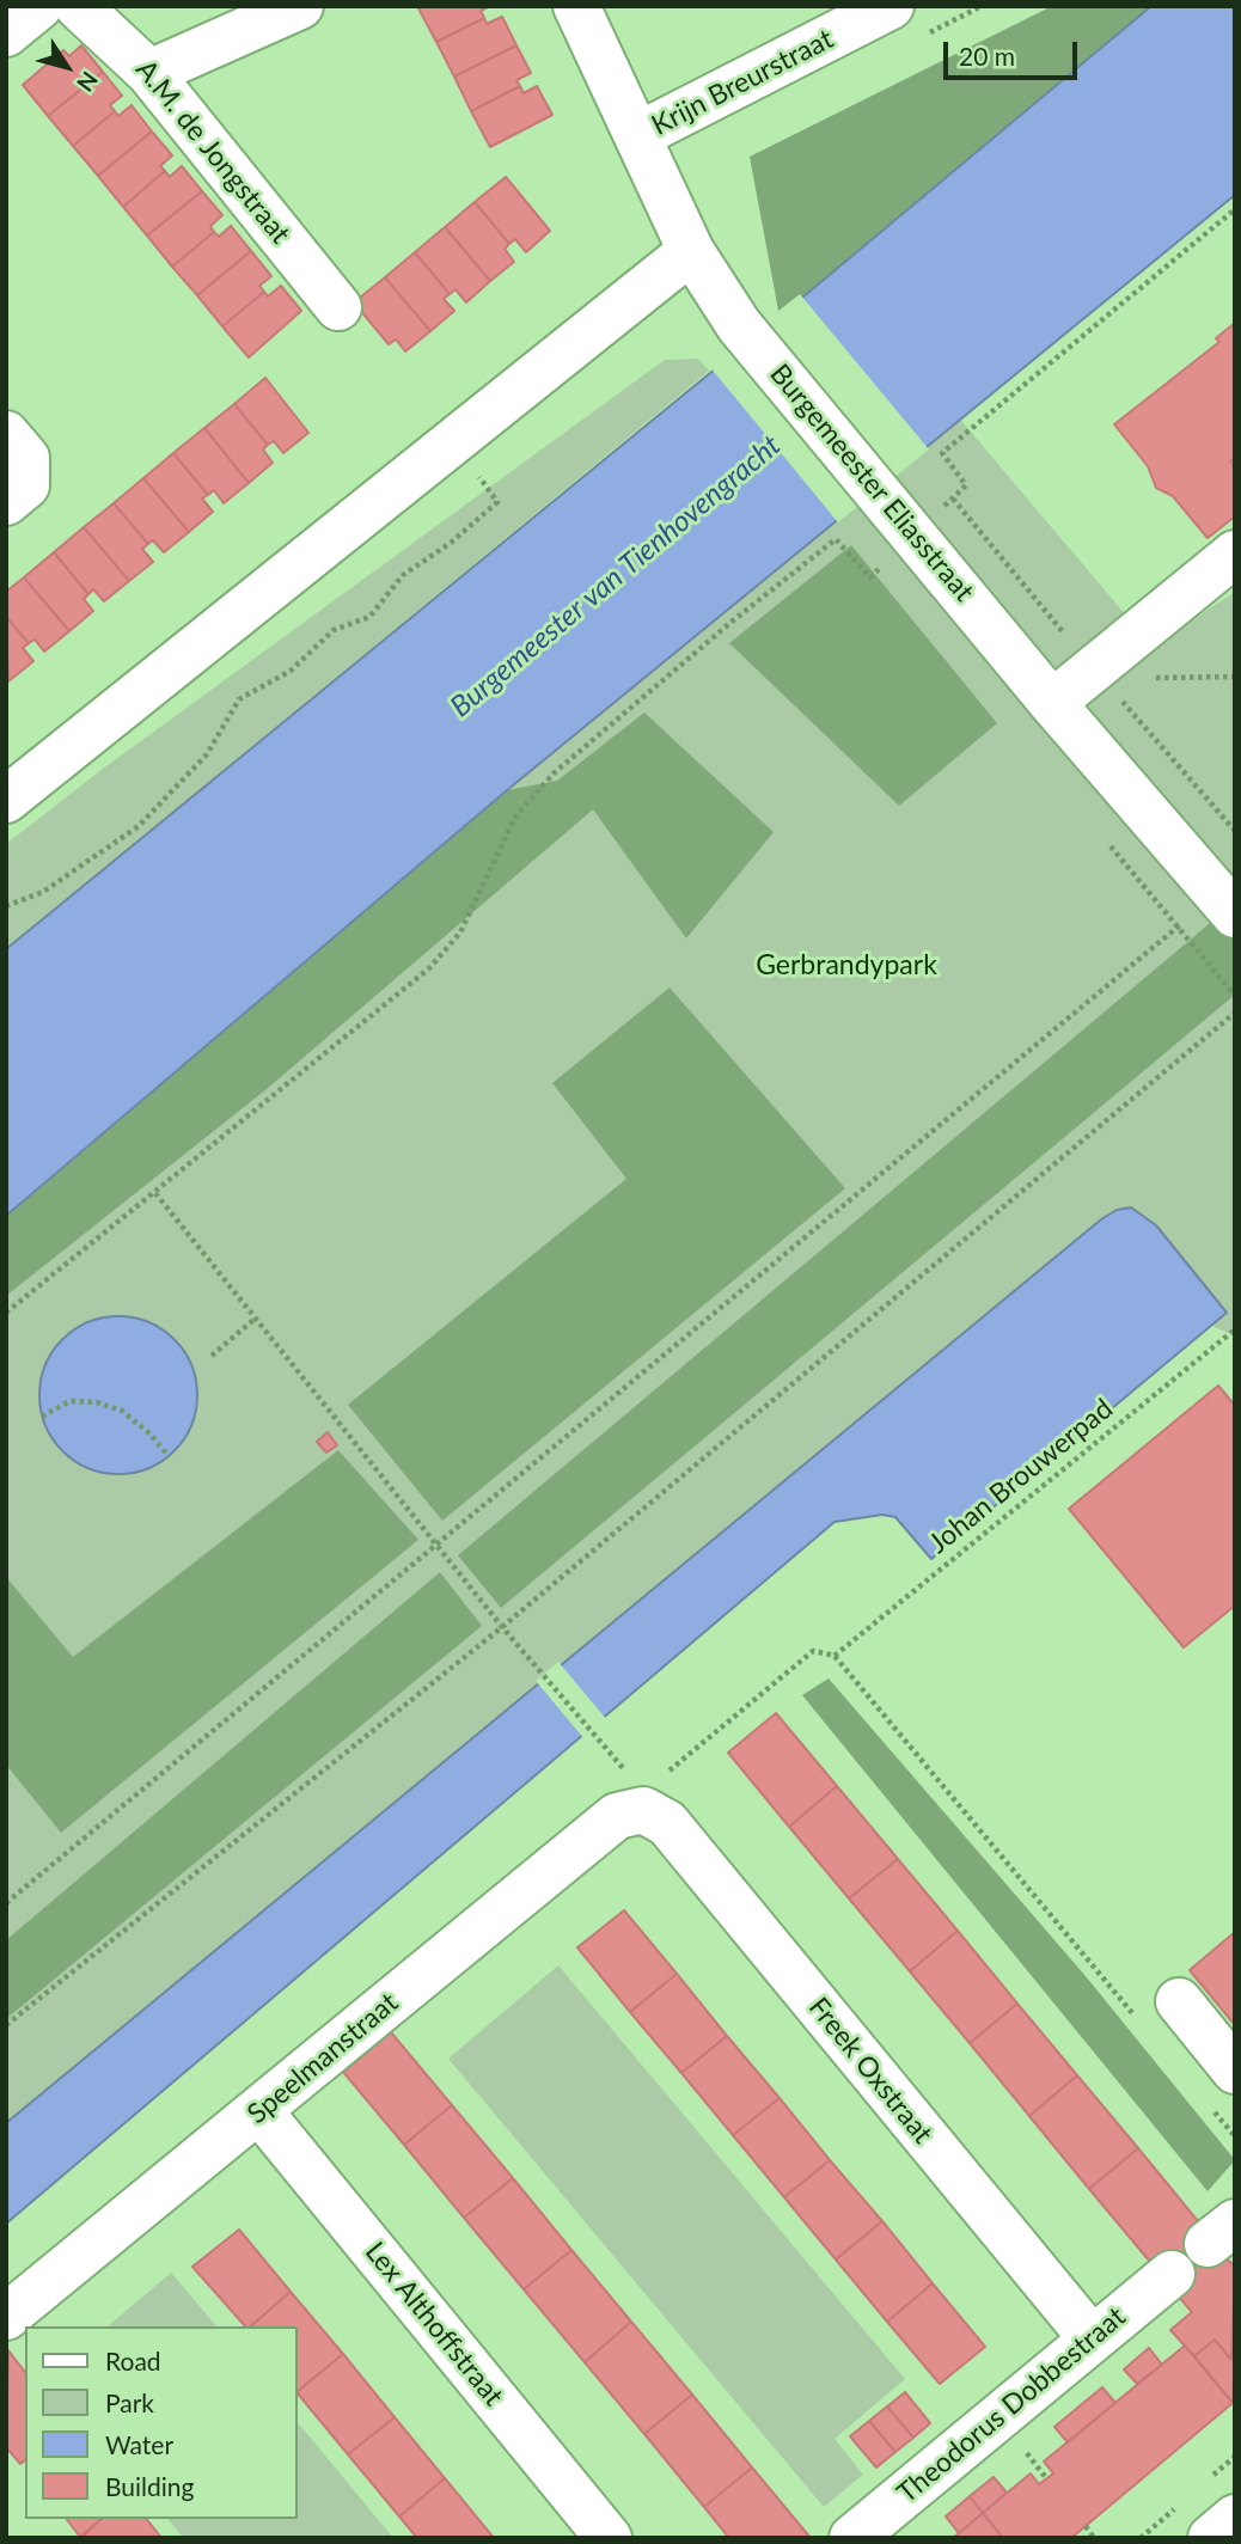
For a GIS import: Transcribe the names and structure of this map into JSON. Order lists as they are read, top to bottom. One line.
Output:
{"streets":{"street":["Krijn Breurstraat","A.M. de Jongstraat","Burgemeester Eliasstraat","Speelmanstraat","Freek Oxstraat","Lex Althoffstraat","Theodorus Dobbestraat"],"path":["Johan Brouwerpad"]},"crossings":[["Krijn Breurstraat","Burgemeester Eliasstraat"],["Speelmanstraat","Freek Oxstraat"],["Speelmanstraat","Lex Althoffstraat"],["Freek Oxstraat","Theodorus Dobbestraat"]],"water":["Burgemeester van Tienhovengracht"],"parks":["Gerbrandypark"],"legend":["Road","Park","Water","Building"],"scale_bar":"20 m","north":"bottom right"}
